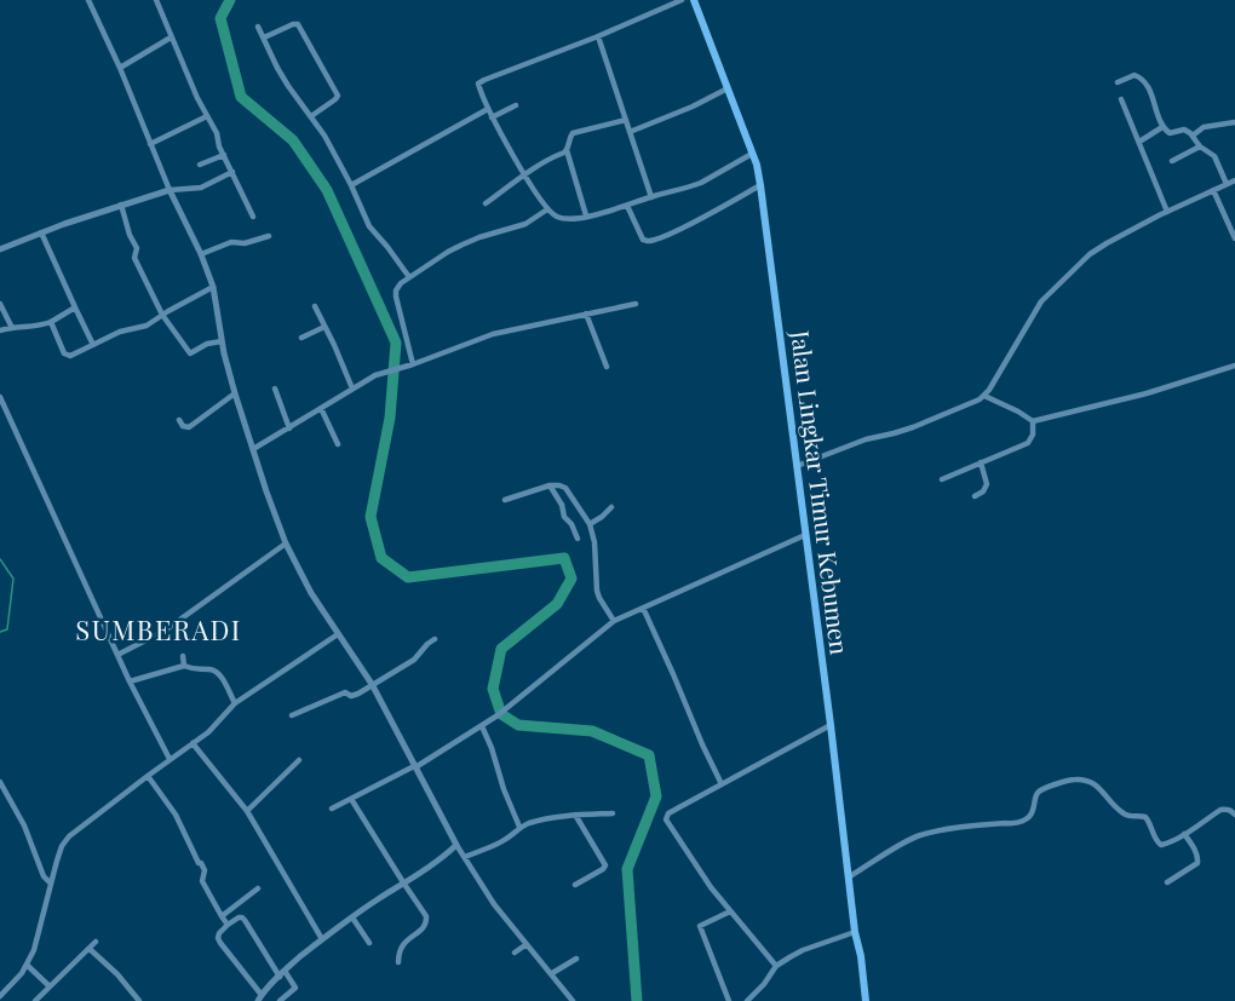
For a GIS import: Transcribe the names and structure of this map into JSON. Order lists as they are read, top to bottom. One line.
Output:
{"streets":{"main road":["Jalan Lingkar Timur Kebumen"]},"districts":["SUMBERADI"]}
